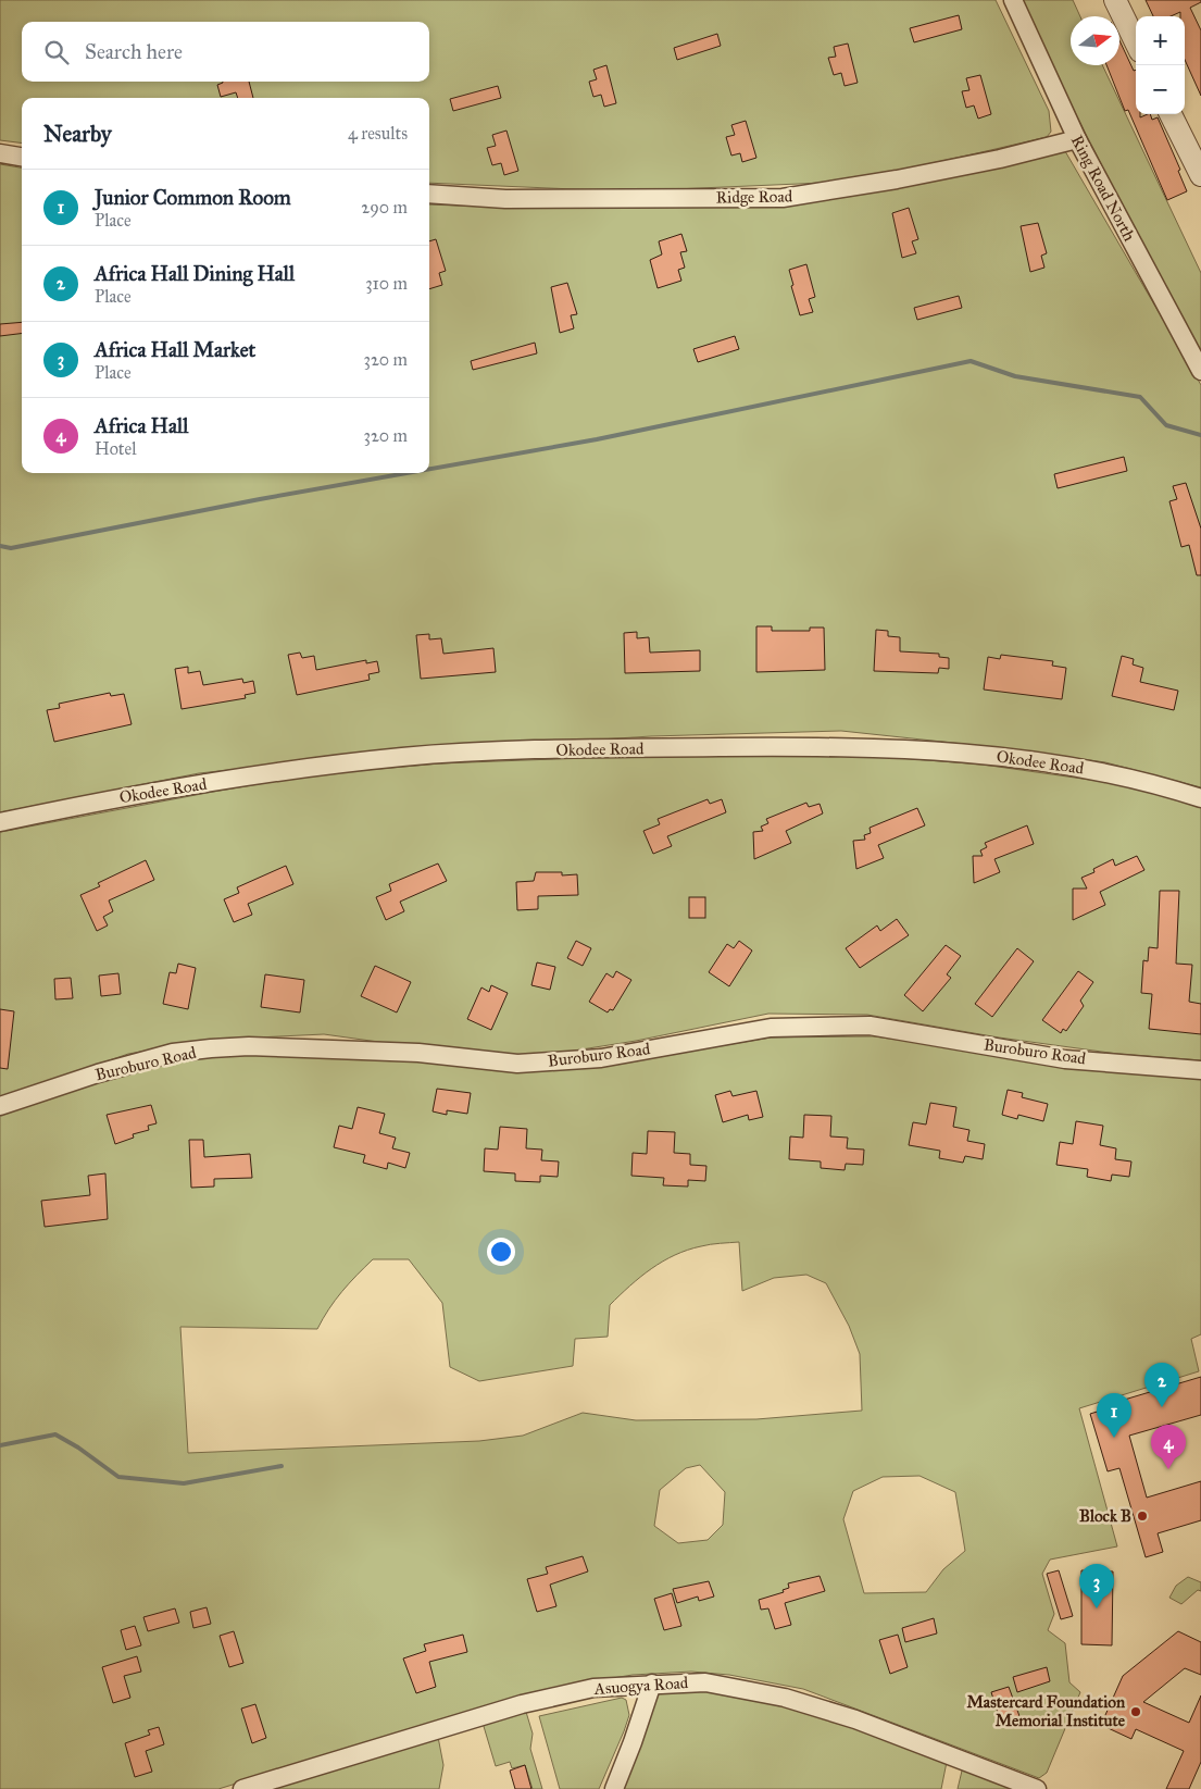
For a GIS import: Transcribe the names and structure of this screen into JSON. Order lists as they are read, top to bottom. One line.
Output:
{"streets":{"street":["Ring Road North","Ridge Road","Okodee Road","Buroburo Road","Asuogya Road"]},"crossings":[["Ring Road North","Ridge Road"]],"places":["Block B","Mastercard Foundation Memorial Institute"],"north":"right","page":{"map_buttons":["+","−"],"search":"Search here","heading":["Nearby","4 results"],"list":[{"mark":"1","name":"Junior Common Room","note":"Place","value":"290 m"},{"mark":"2","name":"Africa Hall Dining Hall","note":"Place","value":"310 m"},{"mark":"3","name":"Africa Hall Market","note":"Place","value":"320 m"},{"mark":"4","name":"Africa Hall","note":"Hotel","value":"320 m"}],"pins":["2","1","4","3"]}}
